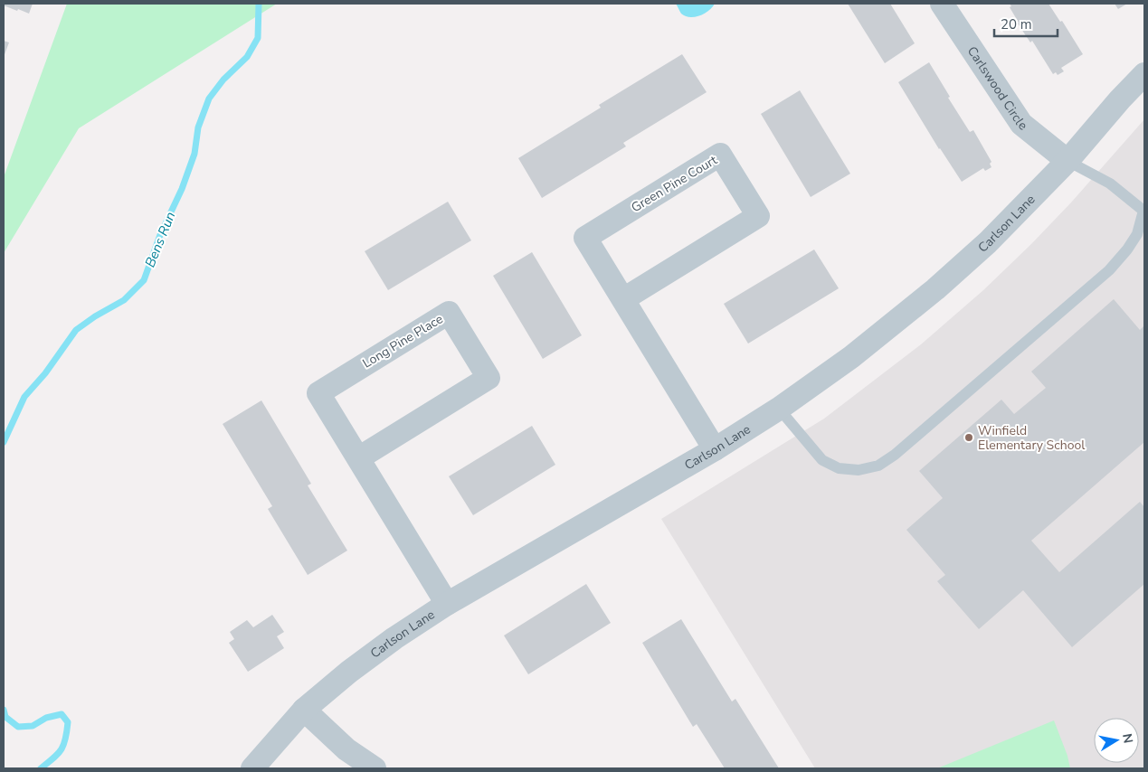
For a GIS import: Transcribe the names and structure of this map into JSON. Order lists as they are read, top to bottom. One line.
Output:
{"streets":{"street":["Carlswood Circle","Green Pine Court","Carlson Lane","Long Pine Place"]},"crossings":[["Carlswood Circle","Carlson Lane"],["Green Pine Court","Carlson Lane"],["Carlson Lane","Long Pine Place"]],"water":["Bens Run"],"places":["Winfield Elementary School"],"scale_bar":"20 m","north":"right"}
